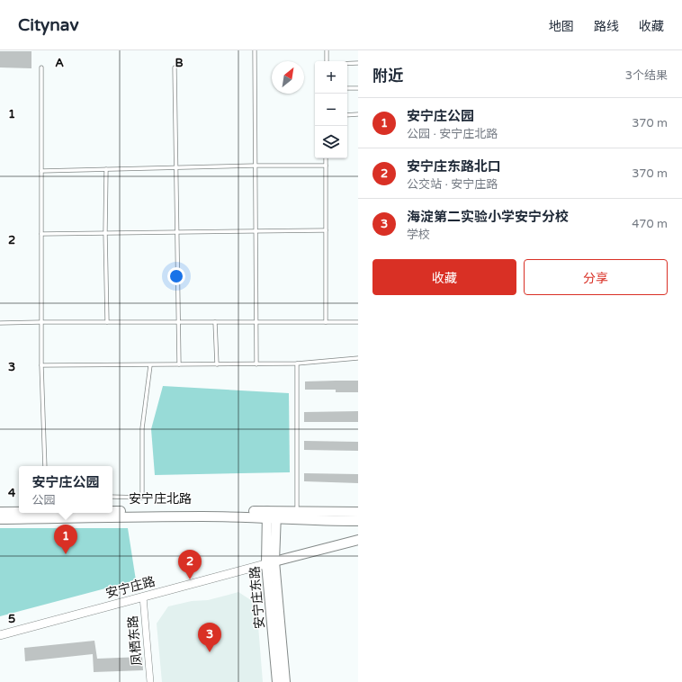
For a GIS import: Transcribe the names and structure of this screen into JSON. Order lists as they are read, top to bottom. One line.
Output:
{"streets":{"main road":["安宁庄北路","安宁庄路","安宁庄东路"],"street":["凤栖东路"]},"crossings":[["安宁庄北路","安宁庄东路"],["安宁庄路","安宁庄东路"],["安宁庄路","凤栖东路"]],"north":"top right","page":{"header":"Citynav","nav":["地图","路线","收藏"],"heading":["附近","3个结果"],"map_buttons":["+","−"],"list":[{"mark":"1","name":"安宁庄公园","note":"公园 · 安宁庄北路","value":"370 m"},{"mark":"2","name":"安宁庄东路北口","note":"公交站 · 安宁庄路","value":"370 m"},{"mark":"3","name":"海淀第二实验小学安宁分校","note":"学校","value":"470 m"}],"buttons":["收藏","分享"],"popup":["安宁庄公园","公园"],"pins":["1","2","3"]},"grid":{"columns":["A","B"],"rows":["1","2","3","4","5"]}}
